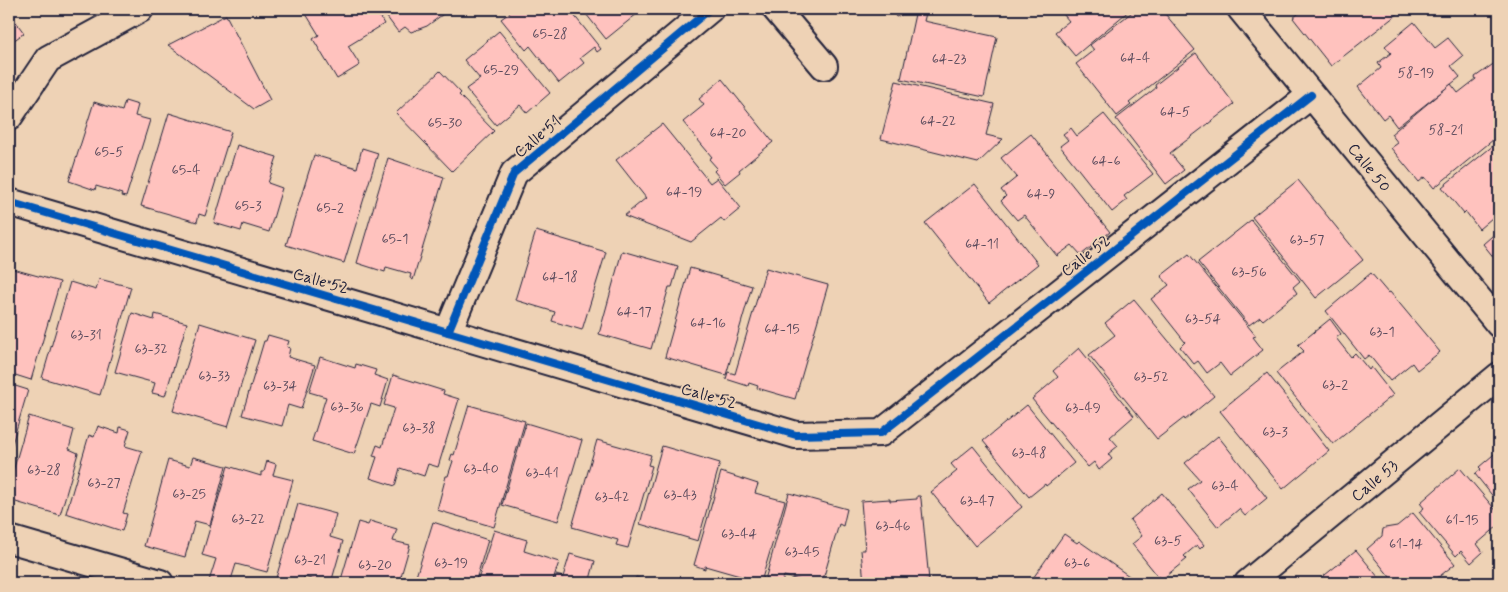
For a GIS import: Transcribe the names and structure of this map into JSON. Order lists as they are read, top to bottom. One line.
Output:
{"streets":{"street":["Calle 51","Calle 50","Calle 52","Calle 53"]},"crossings":[["Calle 51","Calle 52"],["Calle 50","Calle 52"]],"house_numbers":["65-28","64-4","64-23","65-29","58-19","64-5","64-22","65-30","58-21","64-20","65-5","64-6","65-4","64-19","64-9","65-3","65-2","65-1","63-57","64-11","63-56","64-18","64-17","63-54","64-16","64-15","63-1","63-31","63-32","63-33","63-52","63-2","63-34","63-36","63-49","63-38","63-3","63-48","63-40","63-28","63-41","63-27","63-4","63-25","63-43","63-42","63-47","63-22","61-15","63-46","63-44","63-5","61-14","63-45","63-21","63-19","63-6","63-20"]}
